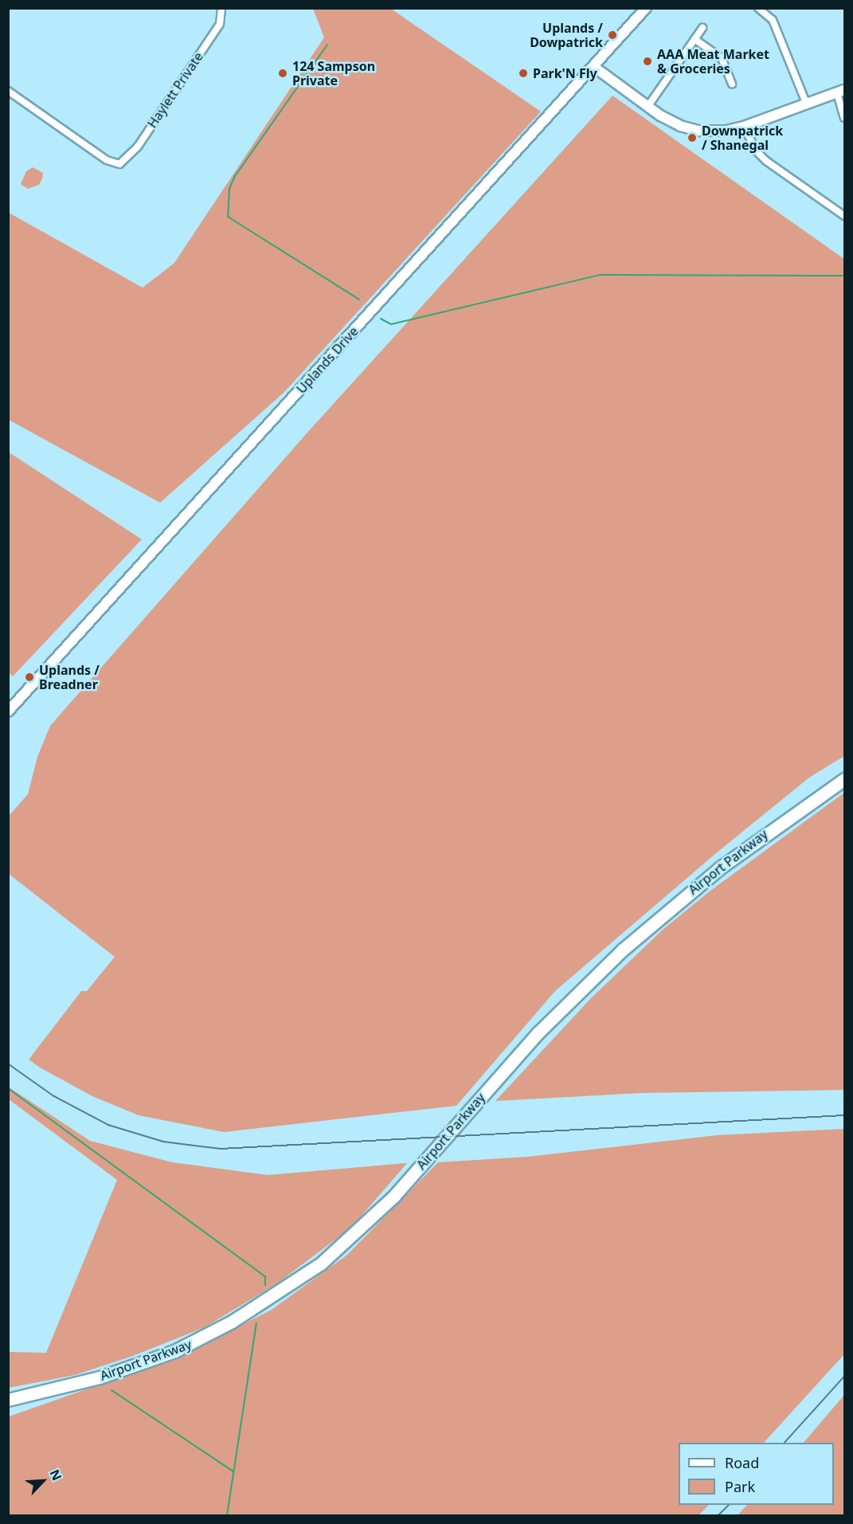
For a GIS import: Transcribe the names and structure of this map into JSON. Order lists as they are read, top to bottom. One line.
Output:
{"streets":{"highway":["Airport Parkway"],"main road":["Uplands Drive"],"street":["Haylett Private"]},"places":["Uplands / Dowpatrick","AAA Meat Market & Groceries","124 Sampson Private","Park'N Fly","Downpatrick / Shanegal","Uplands / Breadner"],"legend":["Road","Park"],"north":"top right"}
